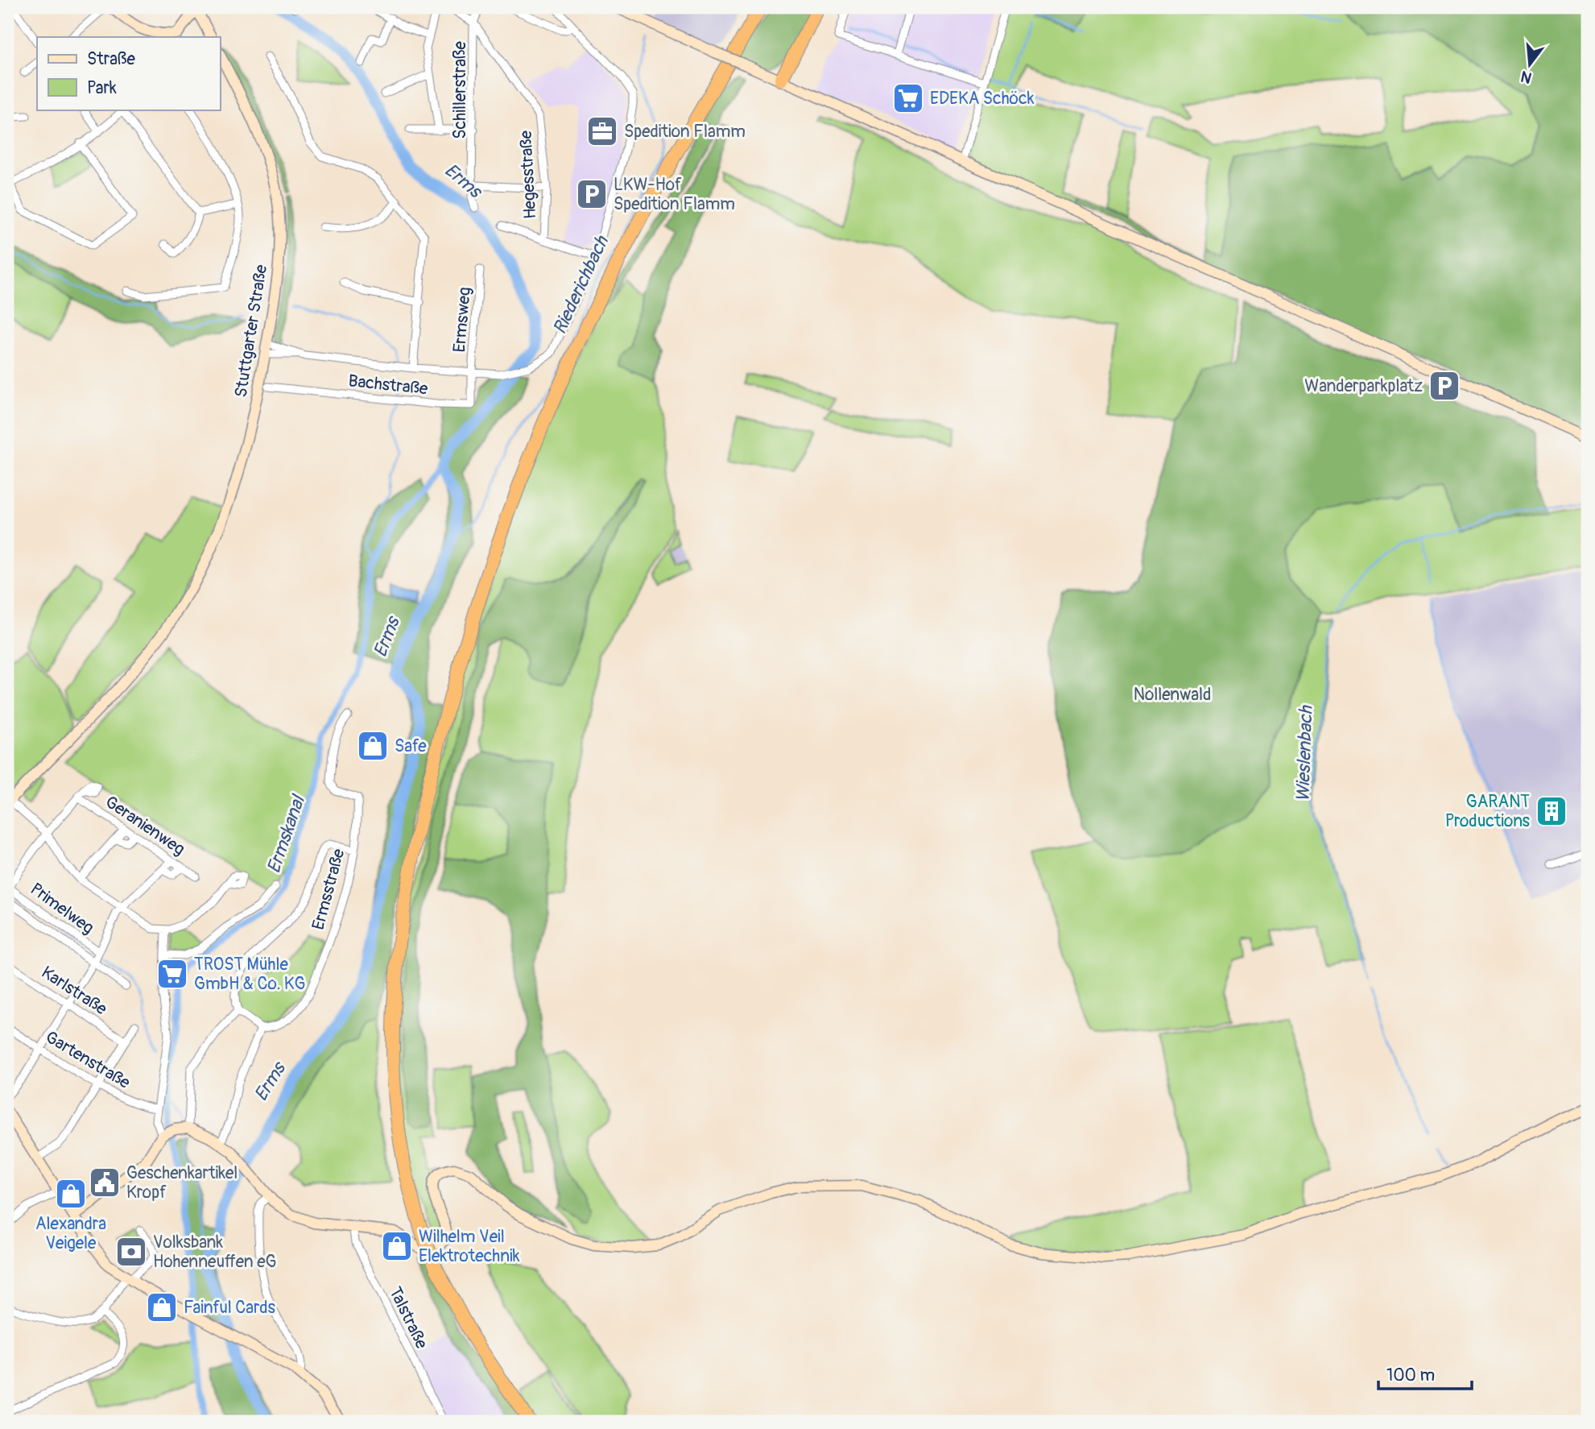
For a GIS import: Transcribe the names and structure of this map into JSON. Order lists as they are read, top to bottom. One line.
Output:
{"streets":{"street":["Schillerstraße","Hegesstraße","Ermsweg","Stuttgarter Straße","Bachstraße","Geranienweg","Ermsstraße","Primelweg","Karlstraße","Gartenstraße","Talstraße"]},"crossings":[["Schillerstraße","Hegesstraße"],["Ermsweg","Bachstraße"],["Stuttgarter Straße","Bachstraße"]],"water":["Erms","Riederichbach","Wieslenbach","Ermskanal"],"parks":["Nollenwald"],"places":{"supermarket":["EDEKA Schöck","TROST Mühle GmbH & Co. KG"],"office":["Spedition Flamm"],"parking":["LKW-Hof Spedition Flamm","Wanderparkplatz"],"shop":["Safe","Alexandra Veigele","Wilhelm Veil Elektrotechnik","Fainful Cards"],"building":["GARANT Productions"],"public building":["Geschenkartikel Kropf"],"bank":["Volksbank Hohenneuffen eG"]},"legend":["Straße","Park"],"scale_bar":"100 m","north":"bottom"}
